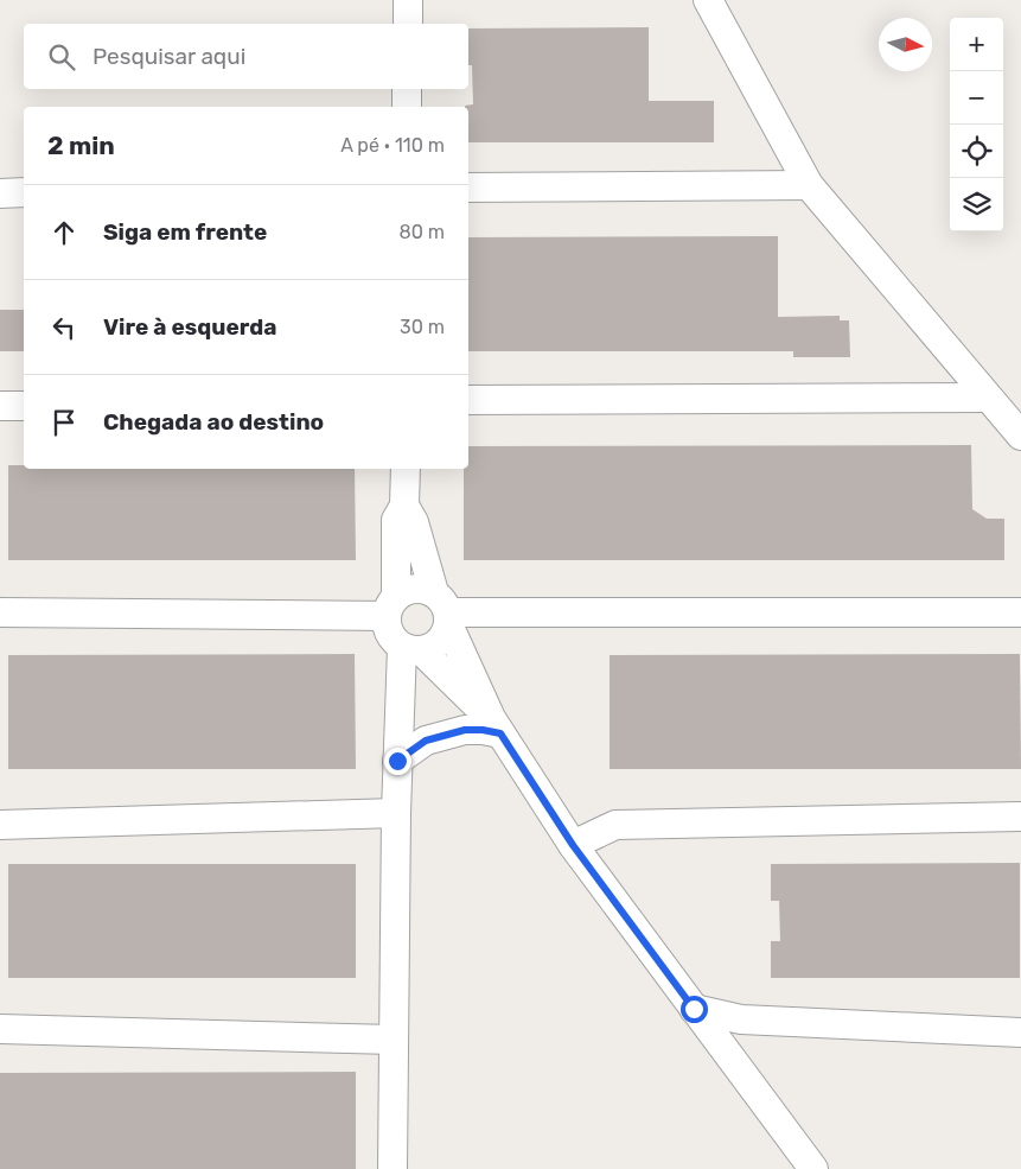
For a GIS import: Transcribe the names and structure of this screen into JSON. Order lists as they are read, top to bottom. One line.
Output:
{"north":"right","page":{"map_buttons":["+","−"],"search":"Pesquisar aqui","heading":["2 min","A pé · 110 m"],"list":[["Siga em frente","80 m"],["Vire à esquerda","30 m"],"Chegada ao destino"]}}
